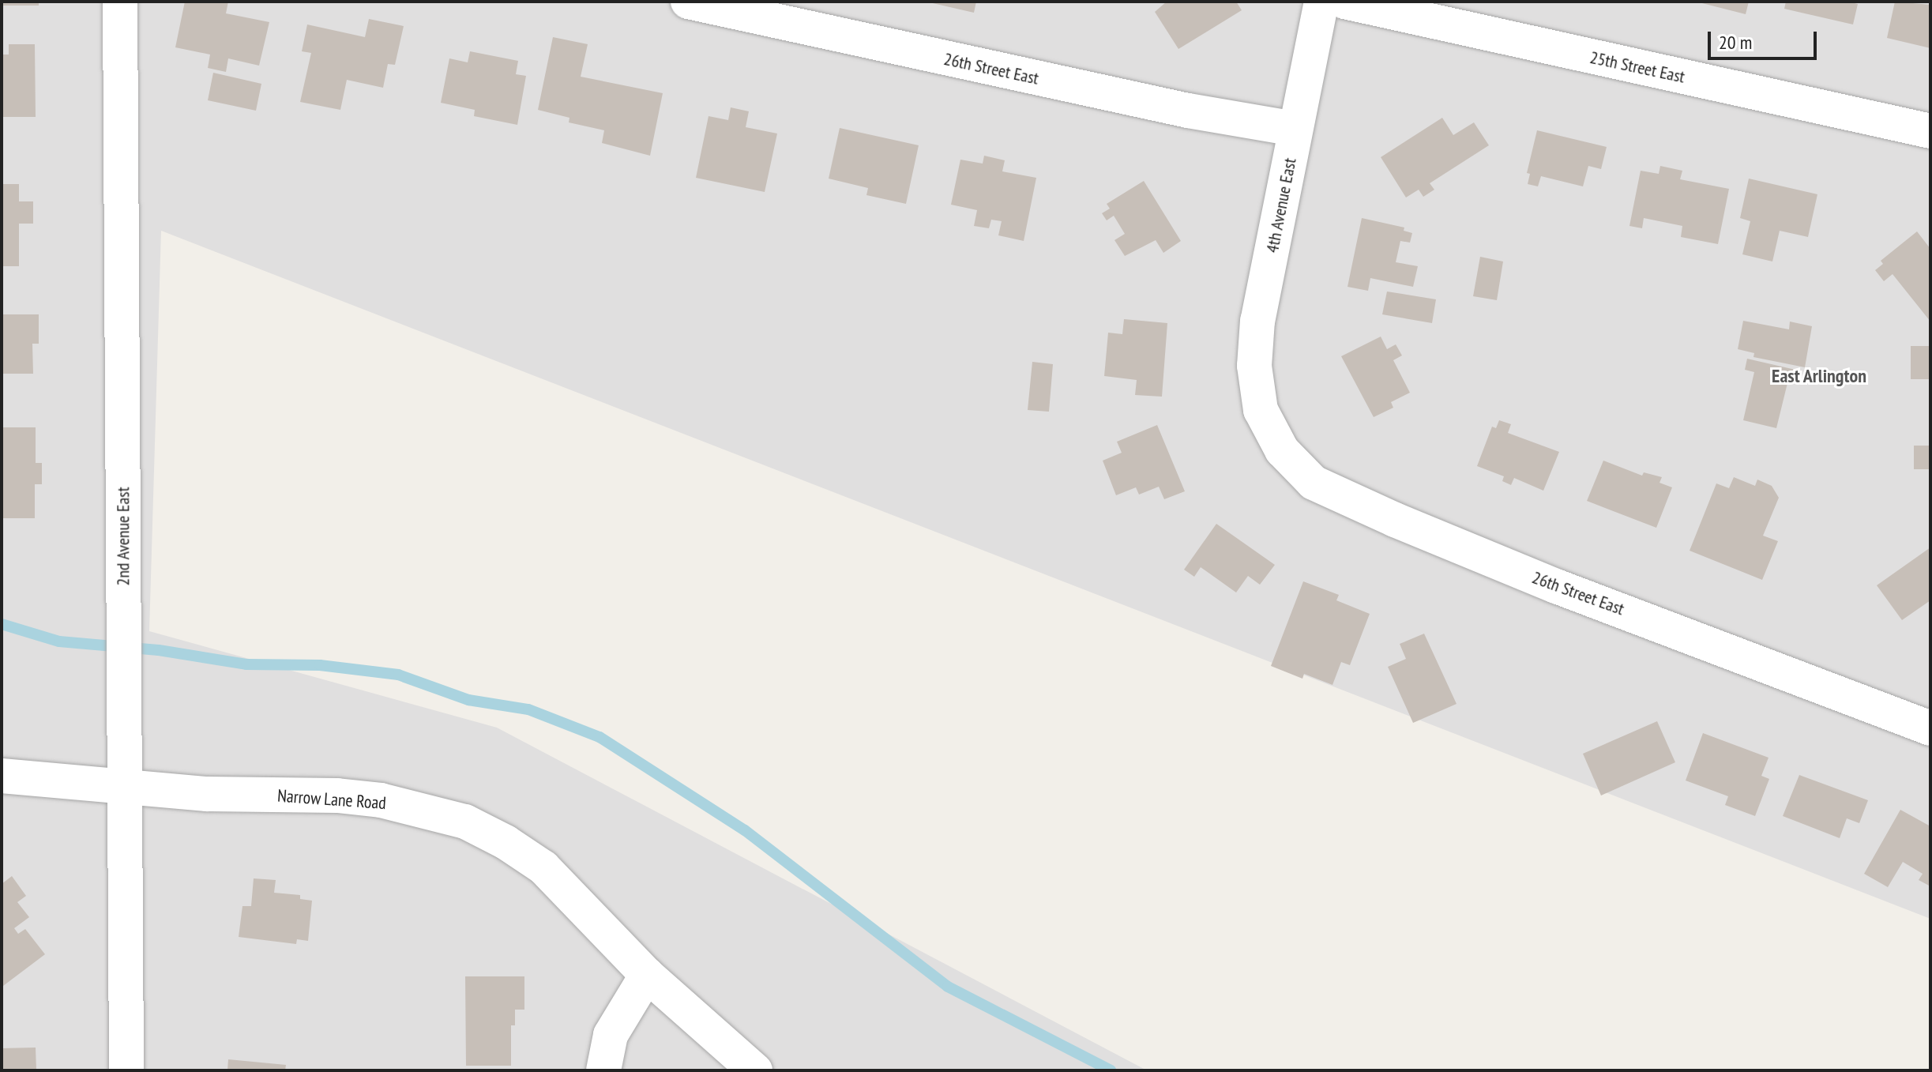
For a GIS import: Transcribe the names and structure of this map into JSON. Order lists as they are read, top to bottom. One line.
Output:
{"streets":{"street":["25th Street East","26th Street East","4th Avenue East","2nd Avenue East","Narrow Lane Road"]},"crossings":[["26th Street East","4th Avenue East"],["2nd Avenue East","Narrow Lane Road"]],"districts":["East Arlington"],"scale_bar":"20 m"}
